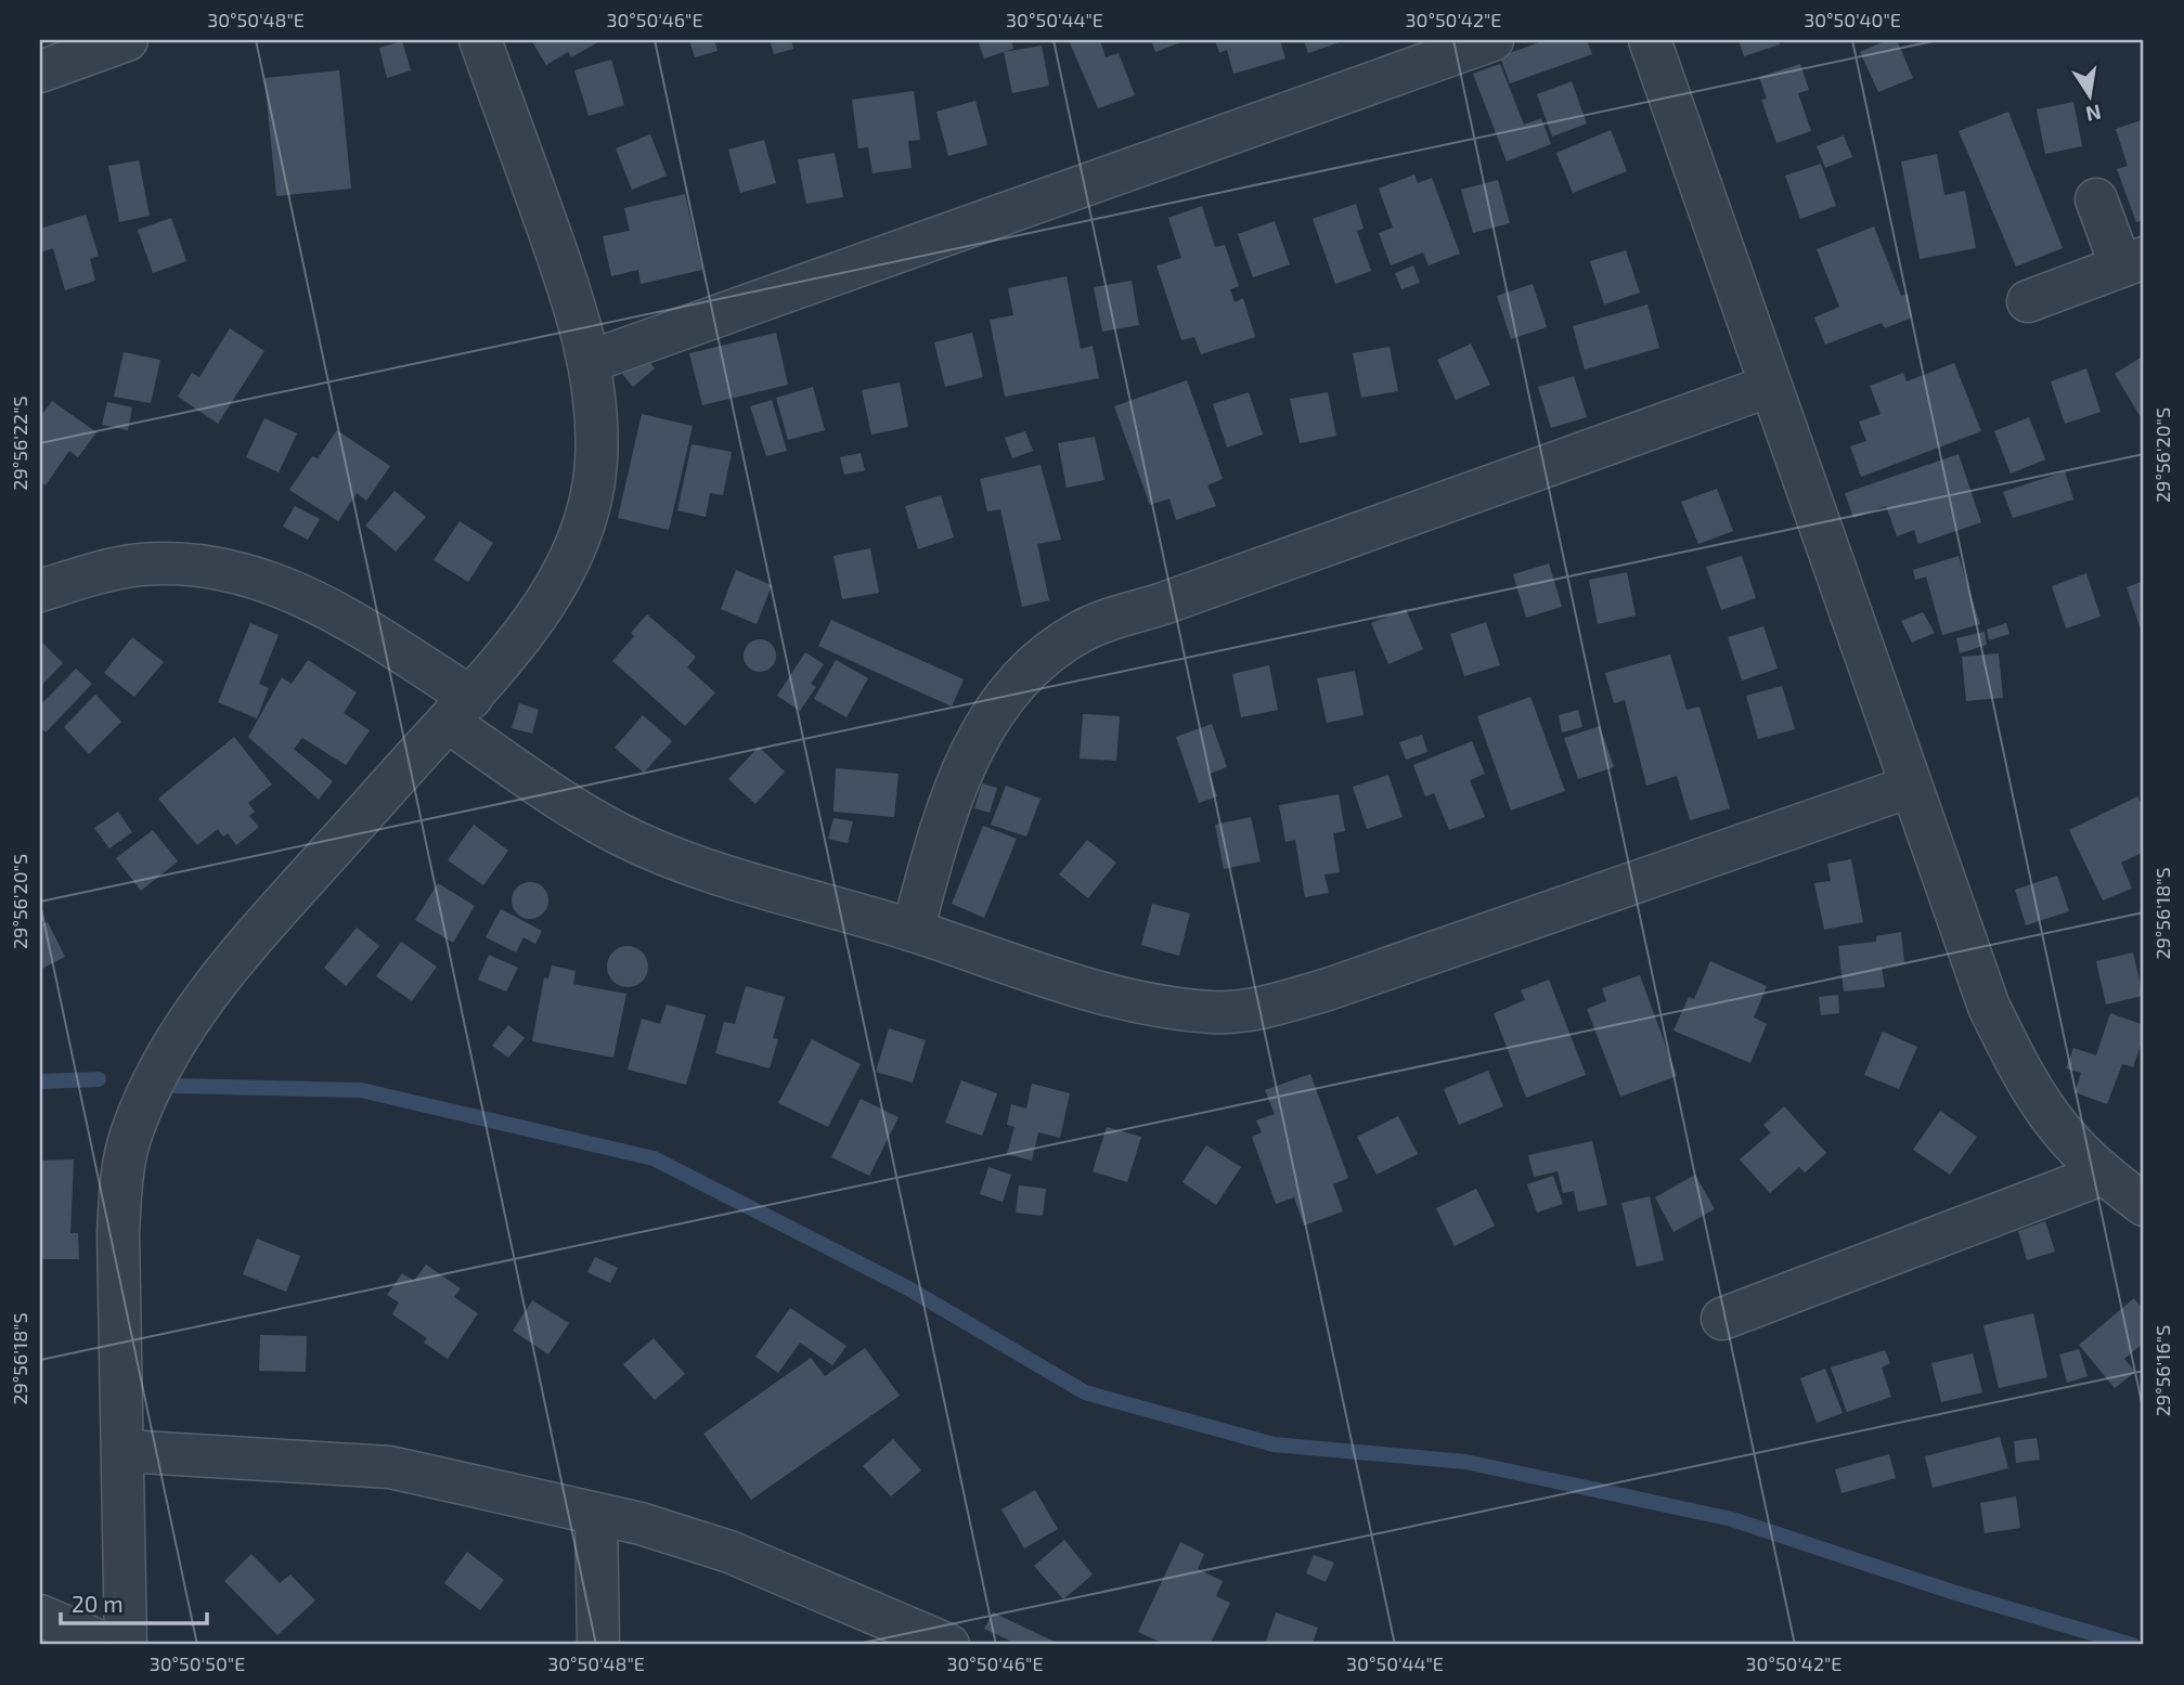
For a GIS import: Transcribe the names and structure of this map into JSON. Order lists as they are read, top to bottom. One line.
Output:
{"scale_bar":"20 m","north":"bottom","coordinates":["30°50'48\"E","30°50'46\"E","30°50'44\"E","30°50'42\"E","30°50'40\"E","29°56'22\"S","29°56'20\"S","29°56'18\"S","29°56'16\"S","30°50'50\"E"]}
